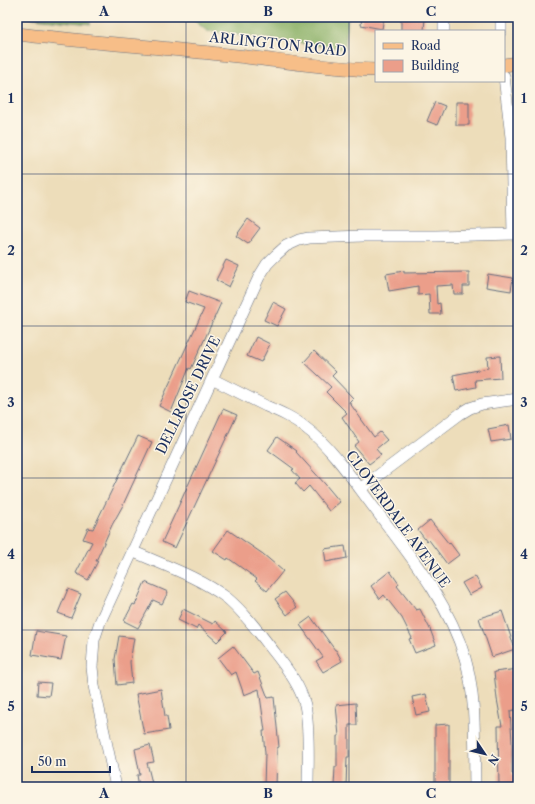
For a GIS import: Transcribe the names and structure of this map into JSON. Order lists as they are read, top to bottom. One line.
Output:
{"streets":{"main road":["ARLINGTON ROAD"],"street":["DELLROSE DRIVE","CLOVERDALE AVENUE"]},"crossings":[["DELLROSE DRIVE","CLOVERDALE AVENUE"]],"legend":["Road","Building"],"scale_bar":"50 m","north":"bottom right","grid":{"columns":["A","B","C"],"rows":["1","2","3","4","5"]}}
